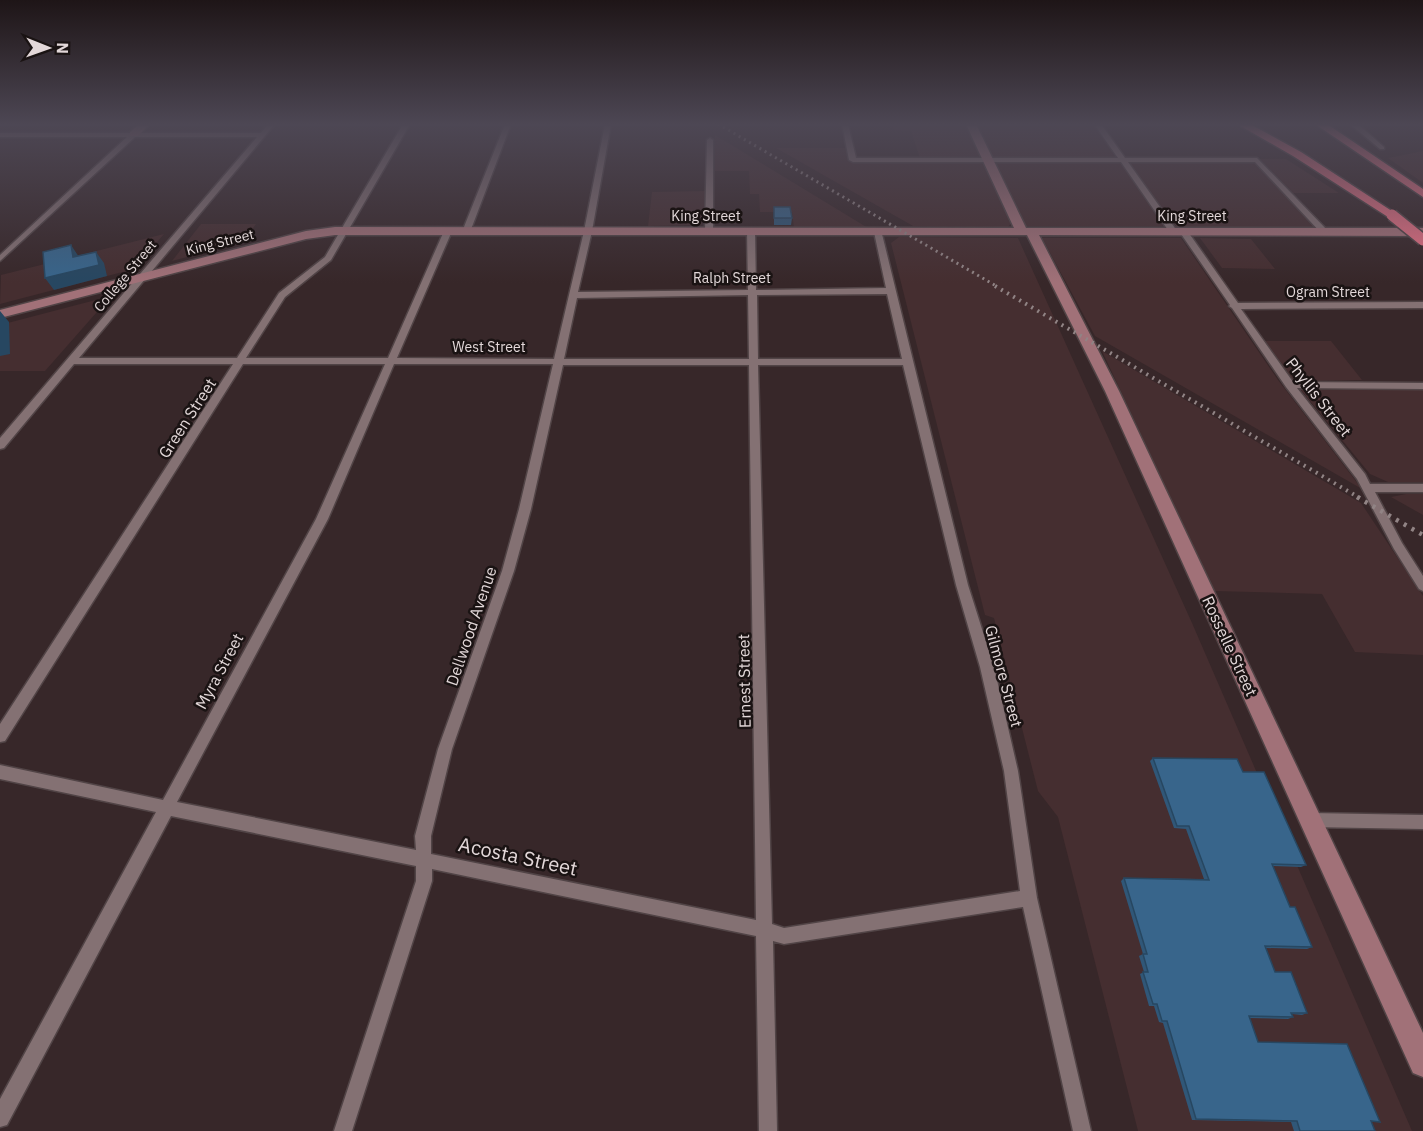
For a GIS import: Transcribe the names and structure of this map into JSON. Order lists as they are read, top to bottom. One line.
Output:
{"streets":{"main road":["King Street","Rosselle Street"],"street":["College Street","Ralph Street","Ogram Street","West Street","Phyllis Street","Green Street","Dellwood Avenue","Myra Street","Gilmore Street","Ernest Street","Acosta Street"]},"crossings":[["King Street","College Street"],["King Street","Phyllis Street"],["King Street","Green Street"],["King Street","Dellwood Avenue"],["King Street","Rosselle Street"],["King Street","Myra Street"],["King Street","Gilmore Street"],["King Street","Ernest Street"],["College Street","West Street"],["Ralph Street","Dellwood Avenue"],["Ralph Street","Gilmore Street"],["Ralph Street","Ernest Street"],["Ogram Street","Phyllis Street"],["West Street","Green Street"],["West Street","Dellwood Avenue"],["West Street","Myra Street"],["West Street","Gilmore Street"],["West Street","Ernest Street"],["Dellwood Avenue","Acosta Street"],["Myra Street","Acosta Street"],["Gilmore Street","Acosta Street"],["Ernest Street","Acosta Street"]],"north":"right"}
